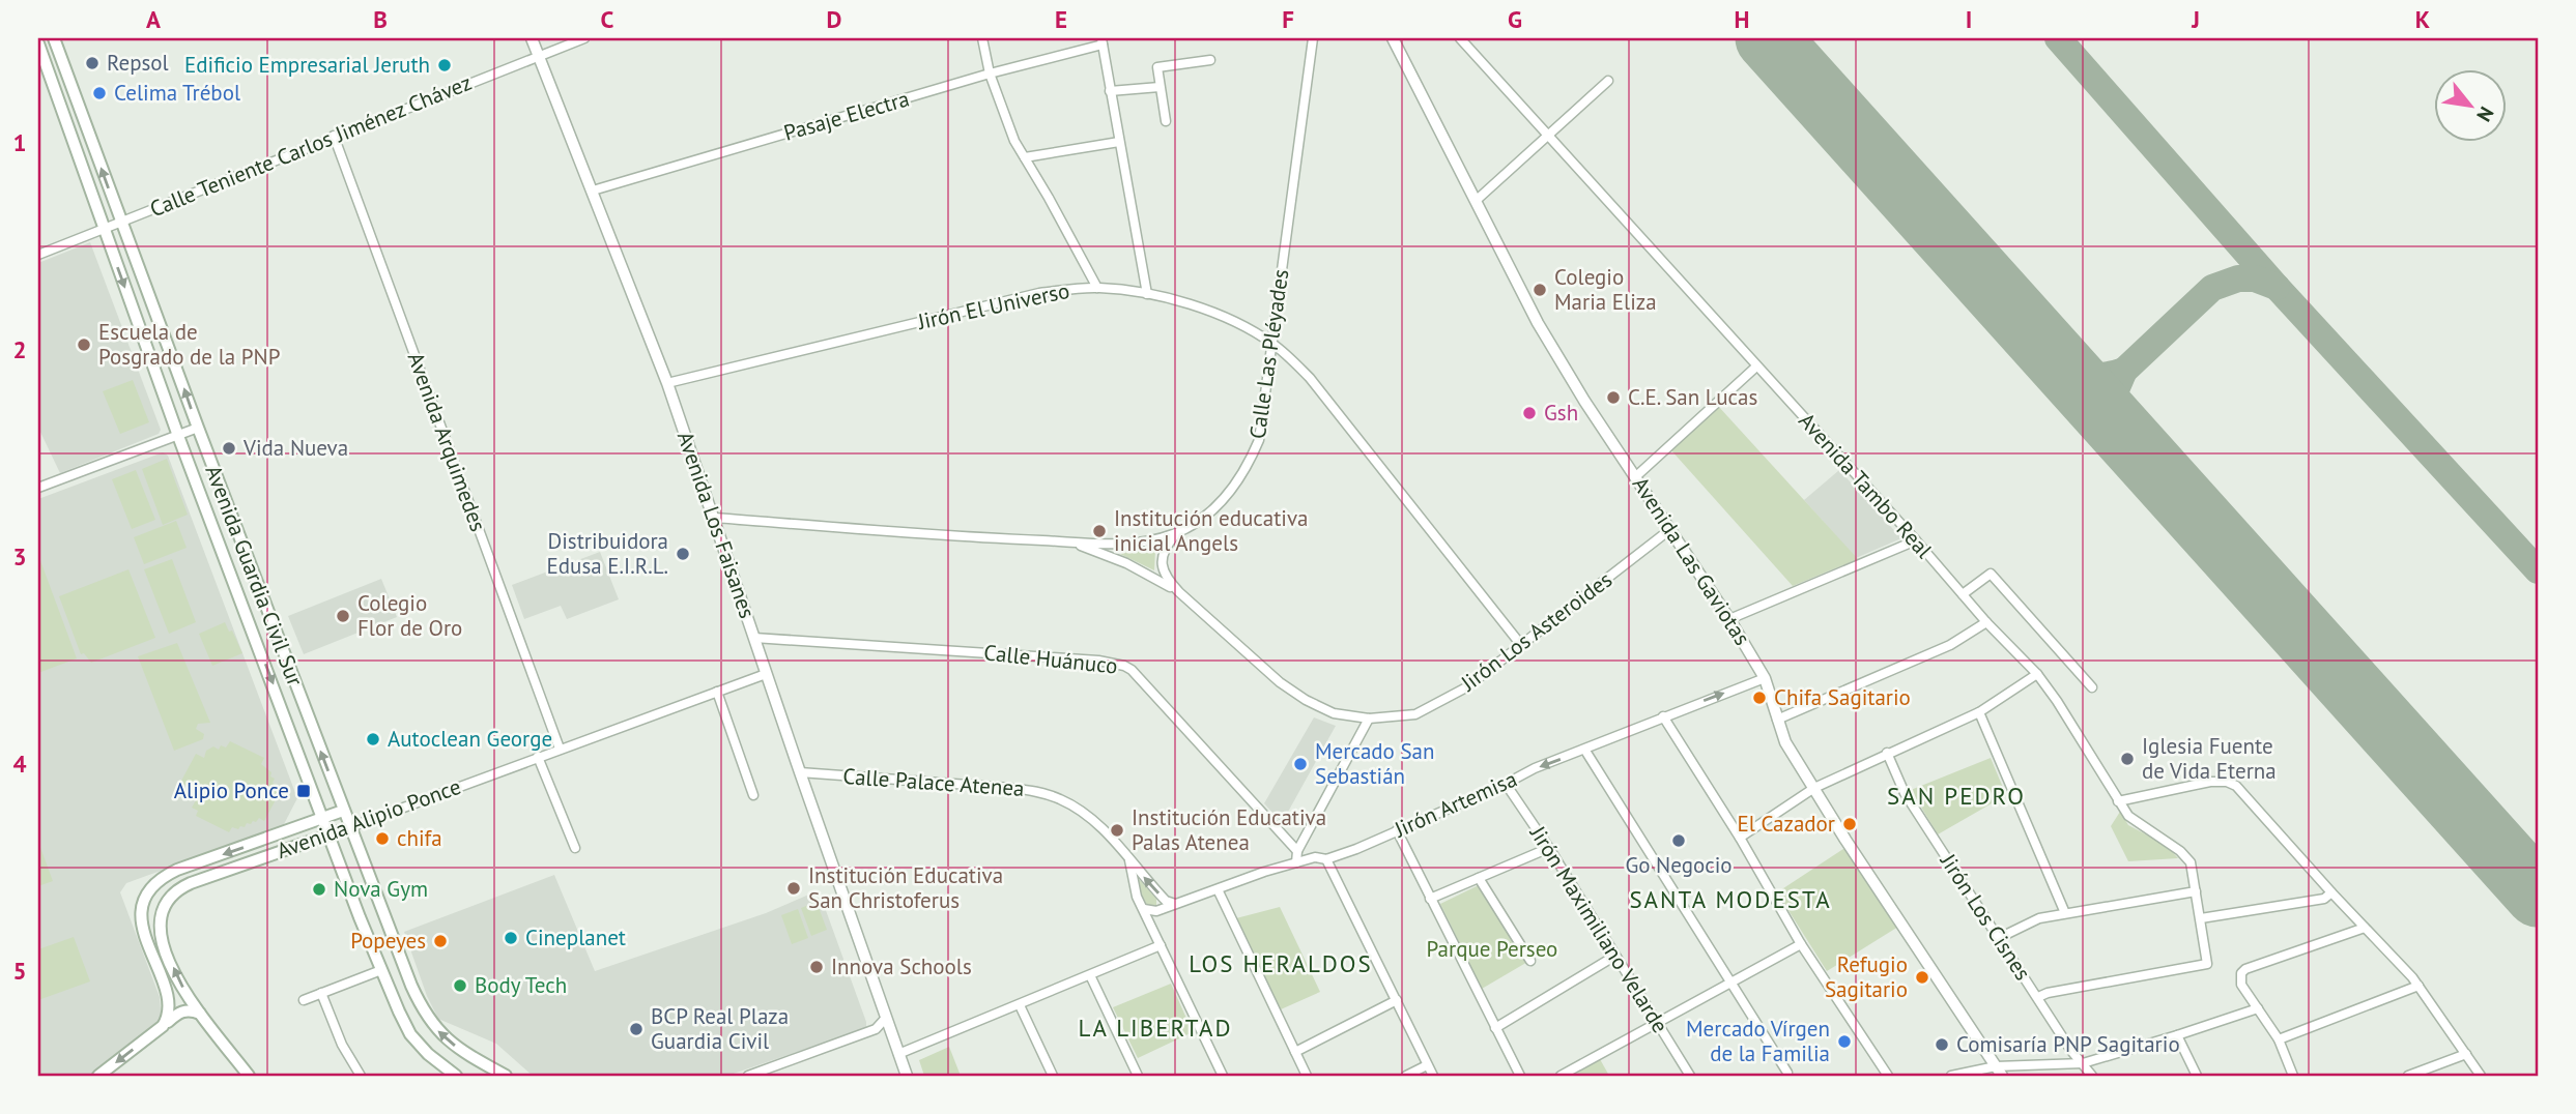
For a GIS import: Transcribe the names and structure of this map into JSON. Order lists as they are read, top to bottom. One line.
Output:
{"streets":{"main road":["Avenida Guardia Civil Sur","Avenida Alipio Ponce"],"street":["Pasaje Electra","Calle Teniente Carlos Jiménez Chávez","Jirón El Universo","Calle Las Pléyades","Avenida Arquimedes","Avenida Tambo Real","Avenida Los Faisanes","Avenida Las Gaviotas","Jirón Los Asteroides","Calle Huánuco","Calle Palace Atenea","Jirón Artemisa","Jirón Los Cisnes","Jirón Maximiliano Velarde"]},"crossings":[["Pasaje Electra","Avenida Los Faisanes"],["Calle Teniente Carlos Jiménez Chávez","Avenida Arquimedes"],["Calle Teniente Carlos Jiménez Chávez","Avenida Los Faisanes"],["Calle Teniente Carlos Jiménez Chávez","Avenida Guardia Civil Sur"],["Jirón El Universo","Calle Las Pléyades"],["Jirón El Universo","Avenida Los Faisanes"],["Jirón El Universo","Jirón Los Asteroides"],["Calle Las Pléyades","Avenida Los Faisanes"],["Calle Las Pléyades","Jirón Los Asteroides"],["Avenida Arquimedes","Avenida Alipio Ponce"],["Avenida Tambo Real","Jirón Los Cisnes"],["Avenida Los Faisanes","Calle Huánuco"],["Avenida Los Faisanes","Calle Palace Atenea"],["Avenida Los Faisanes","Avenida Alipio Ponce"],["Avenida Las Gaviotas","Jirón Los Asteroides"],["Avenida Las Gaviotas","Jirón Artemisa"],["Avenida Guardia Civil Sur","Avenida Alipio Ponce"],["Calle Palace Atenea","Jirón Artemisa"],["Jirón Artemisa","Jirón Maximiliano Velarde"]],"districts":["SAN PEDRO","SANTA MODESTA","LOS HERALDOS","LA LIBERTAD"],"parks":["Parque Perseo"],"places":{"other":["Repsol","Edificio Empresarial Jeruth","Celima Trébol","Colegio Maria Eliza","Escuela de Posgrado de la PNP","C.E. San Lucas","Gsh","Vida Nueva","Institución educativa inicial Angels","Distribuidora Edusa E.I.R.L.","Colegio Flor de Oro","Chifa Sagitario","Autoclean George","Iglesia Fuente de Vida Eterna","Mercado San Sebastián","El Cazador","Institución Educativa Palas Atenea","chifa","Go Negocio","Institución Educativa San Christoferus","Nova Gym","Cineplanet","Popeyes","Innova Schools","Refugio Sagitario","Body Tech","BCP Real Plaza Guardia Civil","Mercado Vírgen de la Familia","Comisaría PNP Sagitario"],"transit":["Alipio Ponce"]},"north":"bottom right","grid":{"columns":["A","B","C","D","E","F","G","H","I","J","K"],"rows":["1","2","3","4","5"]}}
